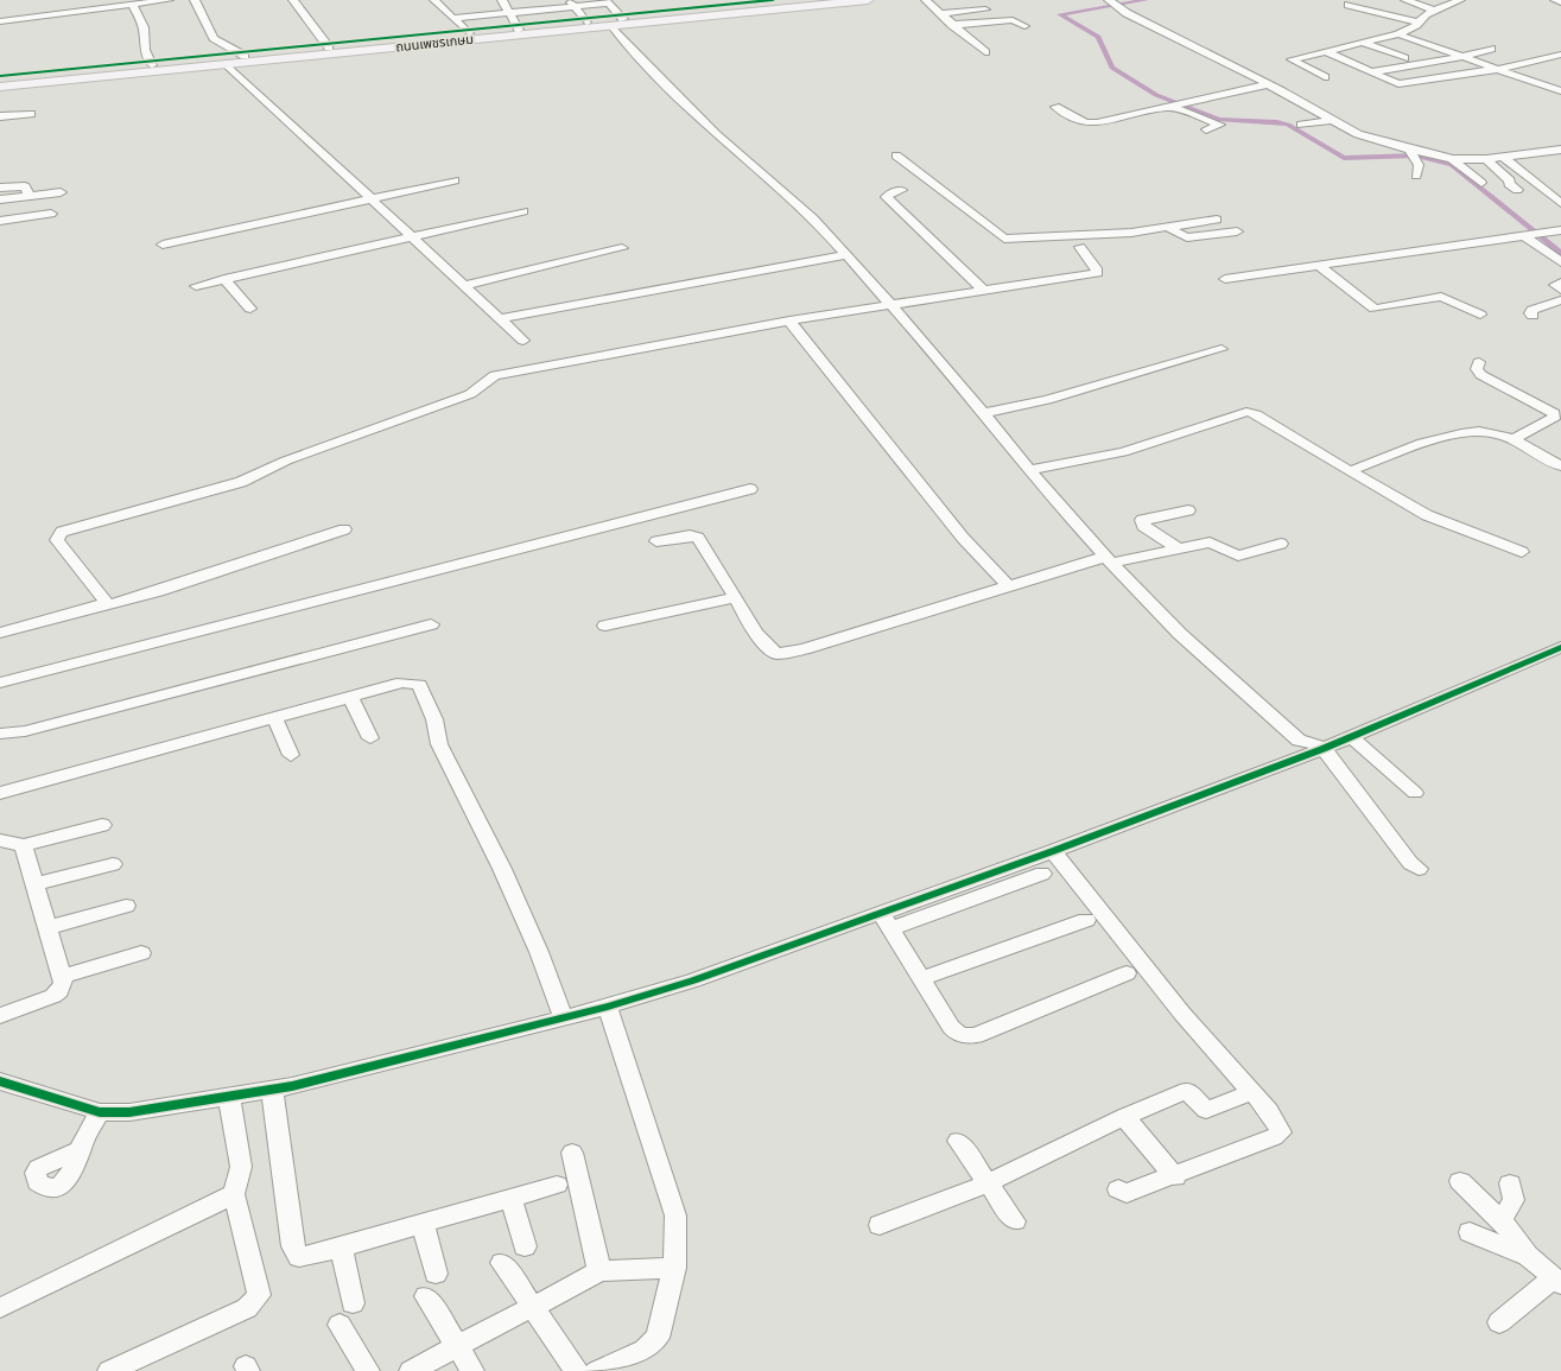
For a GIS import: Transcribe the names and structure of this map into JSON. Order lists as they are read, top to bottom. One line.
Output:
{"streets":{"main road":["ถนนเพชรเกษม"]}}
